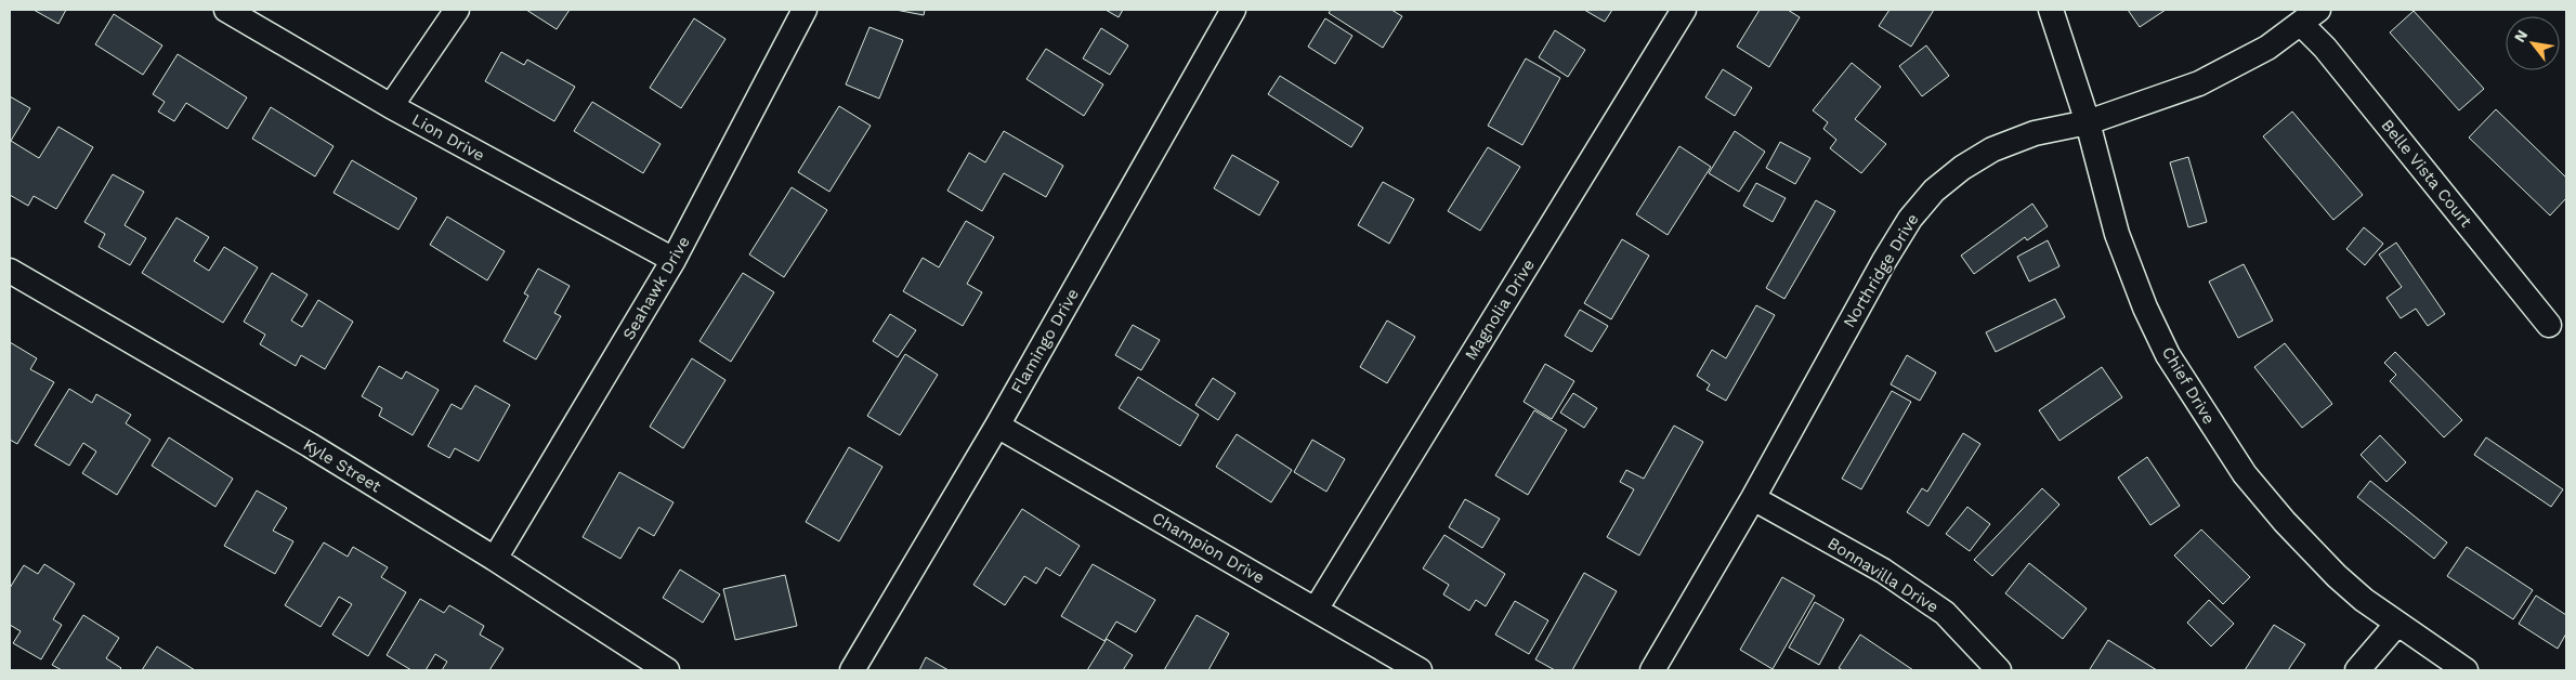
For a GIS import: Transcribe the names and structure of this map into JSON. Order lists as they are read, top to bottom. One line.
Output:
{"streets":{"street":["Lion Drive","Belle Vista Court","Northridge Drive","Seahawk Drive","Magnolia Drive","Flamingo Drive","Chief Drive","Kyle Street","Champion Drive","Bonnavilla Drive"]},"crossings":[["Lion Drive","Seahawk Drive"],["Belle Vista Court","Northridge Drive"],["Northridge Drive","Chief Drive"],["Northridge Drive","Bonnavilla Drive"],["Seahawk Drive","Kyle Street"],["Magnolia Drive","Champion Drive"],["Flamingo Drive","Champion Drive"]],"north":"top left"}
